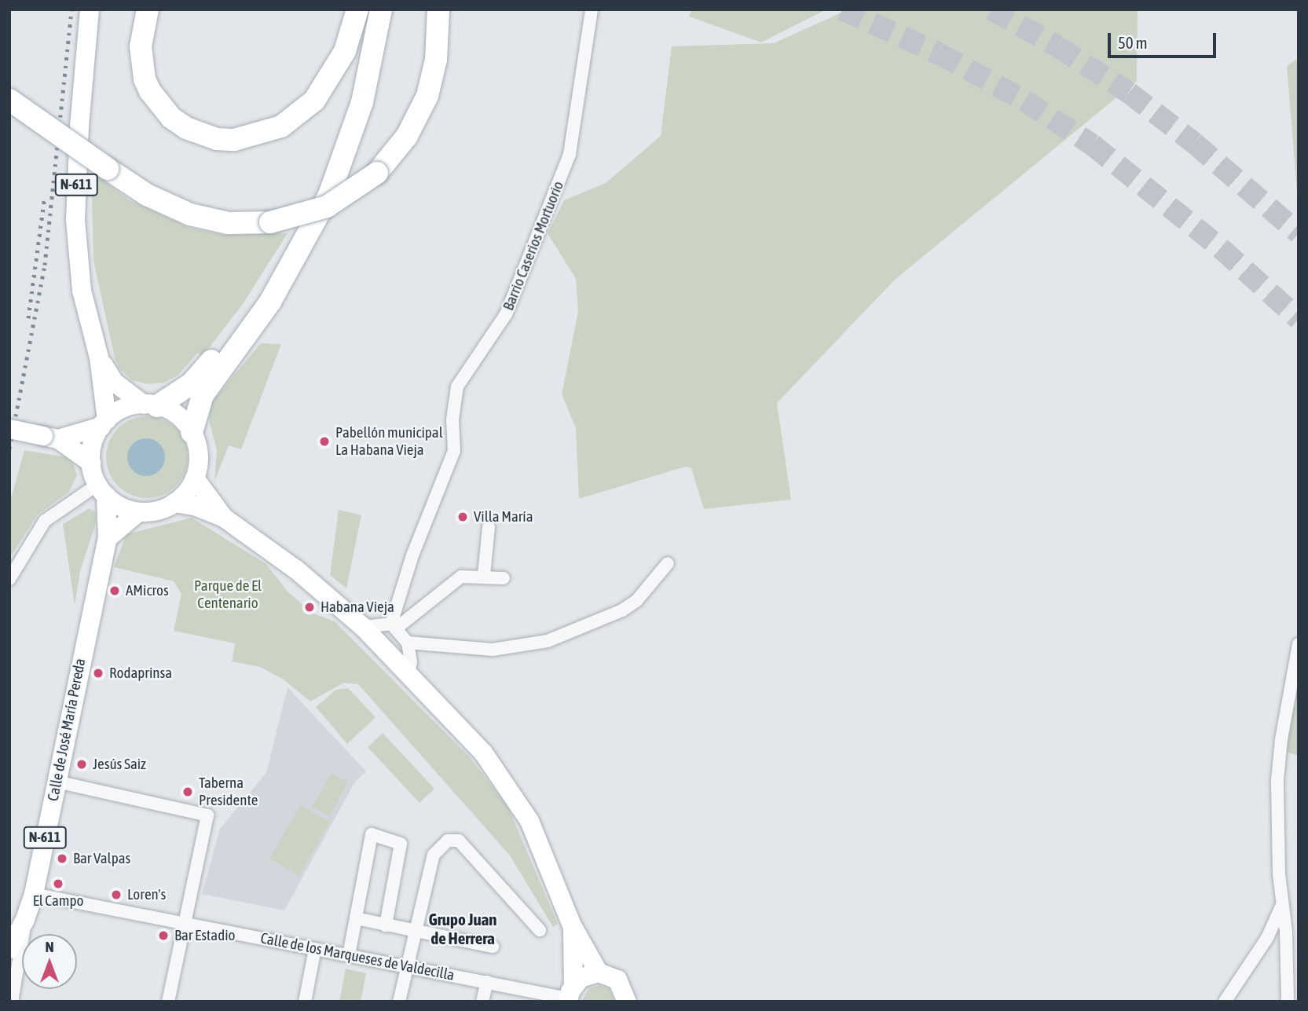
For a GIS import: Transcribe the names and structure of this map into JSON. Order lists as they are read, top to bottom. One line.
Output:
{"streets":{"main road":["N-611","Calle de José María Pereda"],"street":["Barrio Caserios Mortuorio","Calle de los Marqueses de Valdecilla"]},"crossings":[["N-611","Calle de José María Pereda"],["Calle de José María Pereda","Calle de los Marqueses de Valdecilla"]],"districts":["Grupo Juan de Herrera"],"parks":["Parque de El Centenario"],"places":["Pabellón municipal La Habana Vieja","Villa María","AMicros","Habana Vieja","Rodaprinsa","Jesús Saiz","Taberna Presidente","Bar Valpas","El Campo","Loren's","Bar Estadio"],"scale_bar":"50 m","north":"top"}
